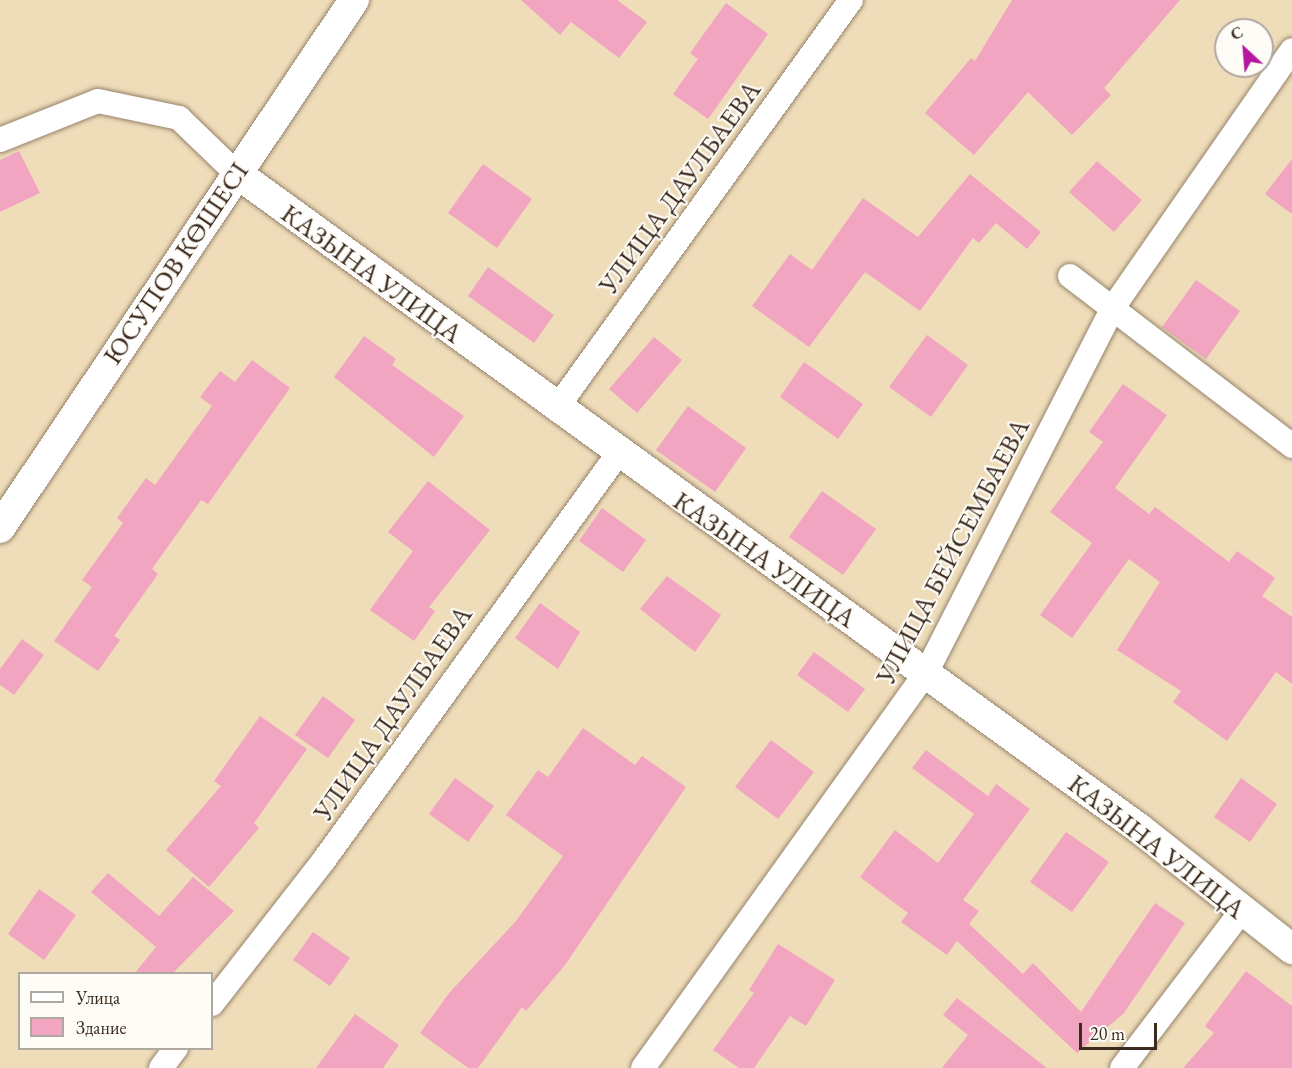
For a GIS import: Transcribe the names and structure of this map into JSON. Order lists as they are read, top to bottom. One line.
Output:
{"streets":{"street":["УЛИЦА ДАУЛБАЕВА","ЮСУПОВ КӨШЕСІ","КАЗЫНА УЛИЦА","УЛИЦА БЕЙСЕМБАЕВА"]},"crossings":[["УЛИЦА ДАУЛБАЕВА","КАЗЫНА УЛИЦА"],["ЮСУПОВ КӨШЕСІ","КАЗЫНА УЛИЦА"],["КАЗЫНА УЛИЦА","УЛИЦА БЕЙСЕМБАЕВА"]],"legend":["Улица","Здание"],"scale_bar":"20 m","north":"top left"}
